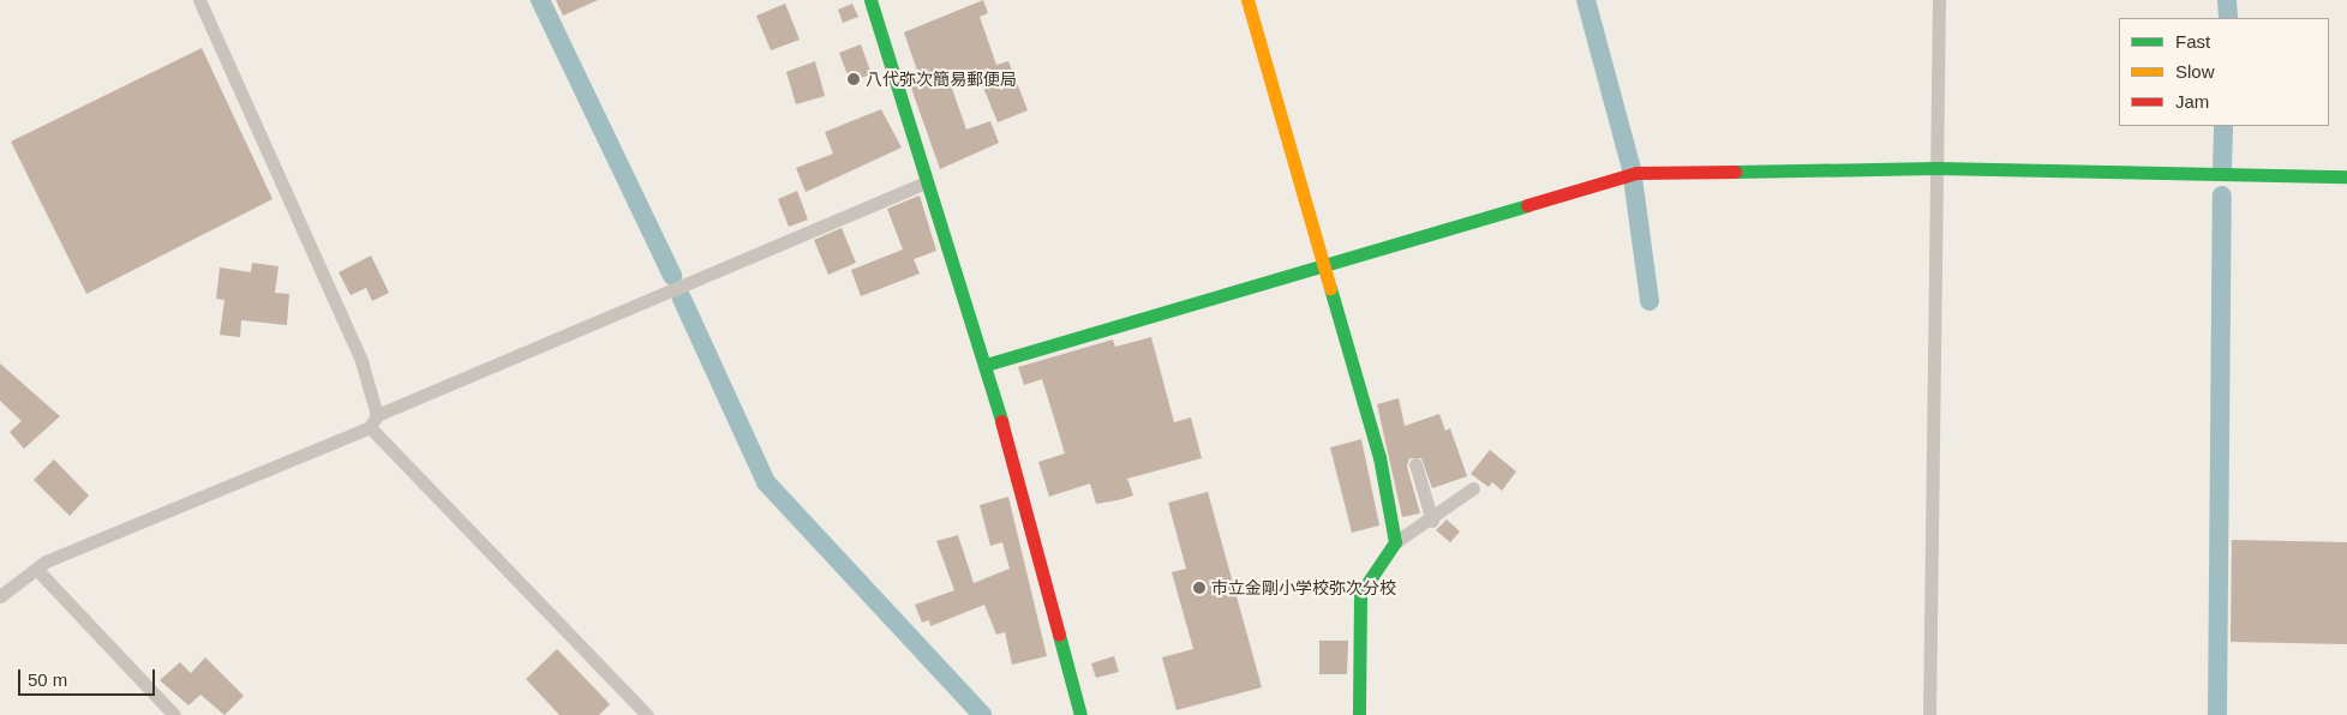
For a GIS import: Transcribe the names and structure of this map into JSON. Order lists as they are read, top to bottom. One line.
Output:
{"places":["八代弥次簡易郵便局","市立金剛小学校弥次分校"],"legend":["Fast","Slow","Jam"],"scale_bar":"50 m"}
